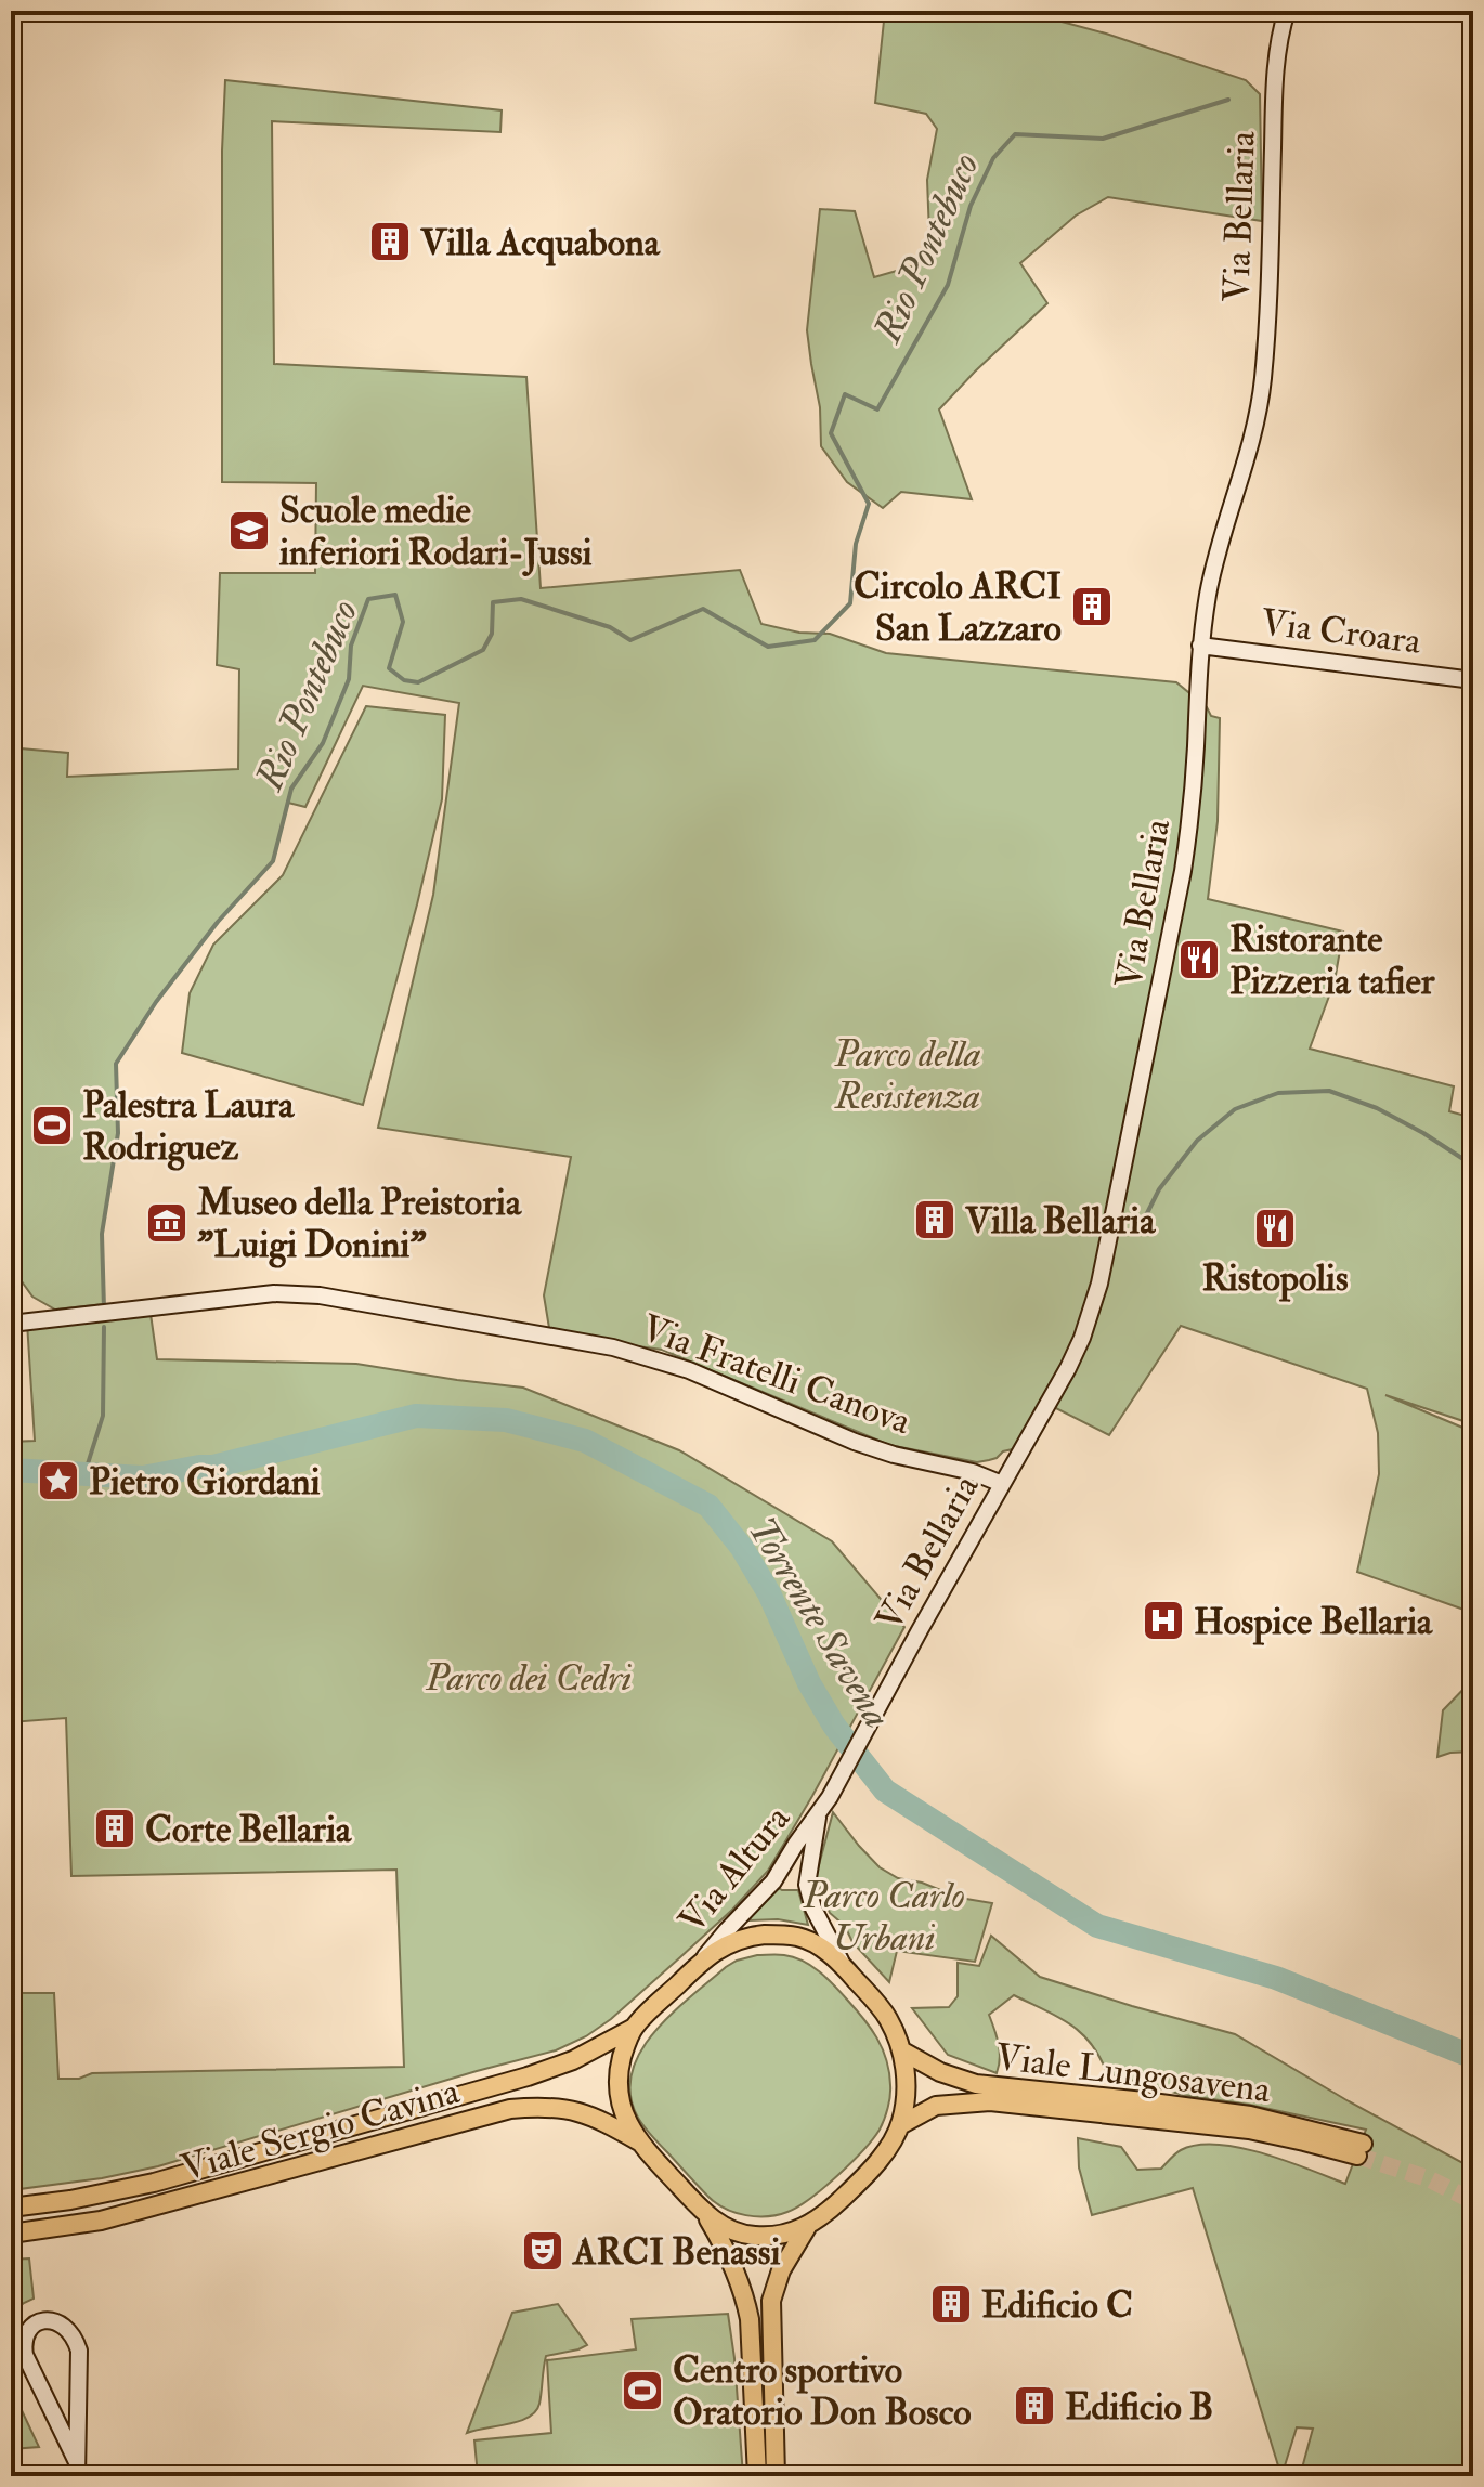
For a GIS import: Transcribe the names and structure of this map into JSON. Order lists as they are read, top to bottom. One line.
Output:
{"streets":{"main road":["Viale Lungosavena","Viale Sergio Cavina"],"street":["Via Bellaria","Via Croara","Via Fratelli Canova","Via Altura"]},"crossings":[["Via Bellaria","Via Croara"],["Via Bellaria","Via Fratelli Canova"],["Via Bellaria","Via Altura"],["Via Altura","Viale Lungosavena"],["Via Altura","Viale Sergio Cavina"],["Viale Lungosavena","Viale Sergio Cavina"]],"water":["Rio Pontebuco","Torrente Savena"],"parks":["Parco della Resistenza","Parco dei Cedri","Parco Carlo Urbani"],"places":{"building":["Villa Acquabona","Circolo ARCI San Lazzaro","Villa Bellaria","Corte Bellaria","Edificio C","Edificio B"],"school or university":["Scuole medie inferiori Rodari-Jussi"],"restaurant":["Ristorante Pizzeria tafier","Ristopolis"],"sports":["Palestra Laura Rodriguez","Centro sportivo Oratorio Don Bosco"],"museum":["Museo della Preistoria \"Luigi Donini\""],"place":["Pietro Giordani"],"hospital":["Hospice Bellaria"],"theatre":["ARCI Benassi"]}}
